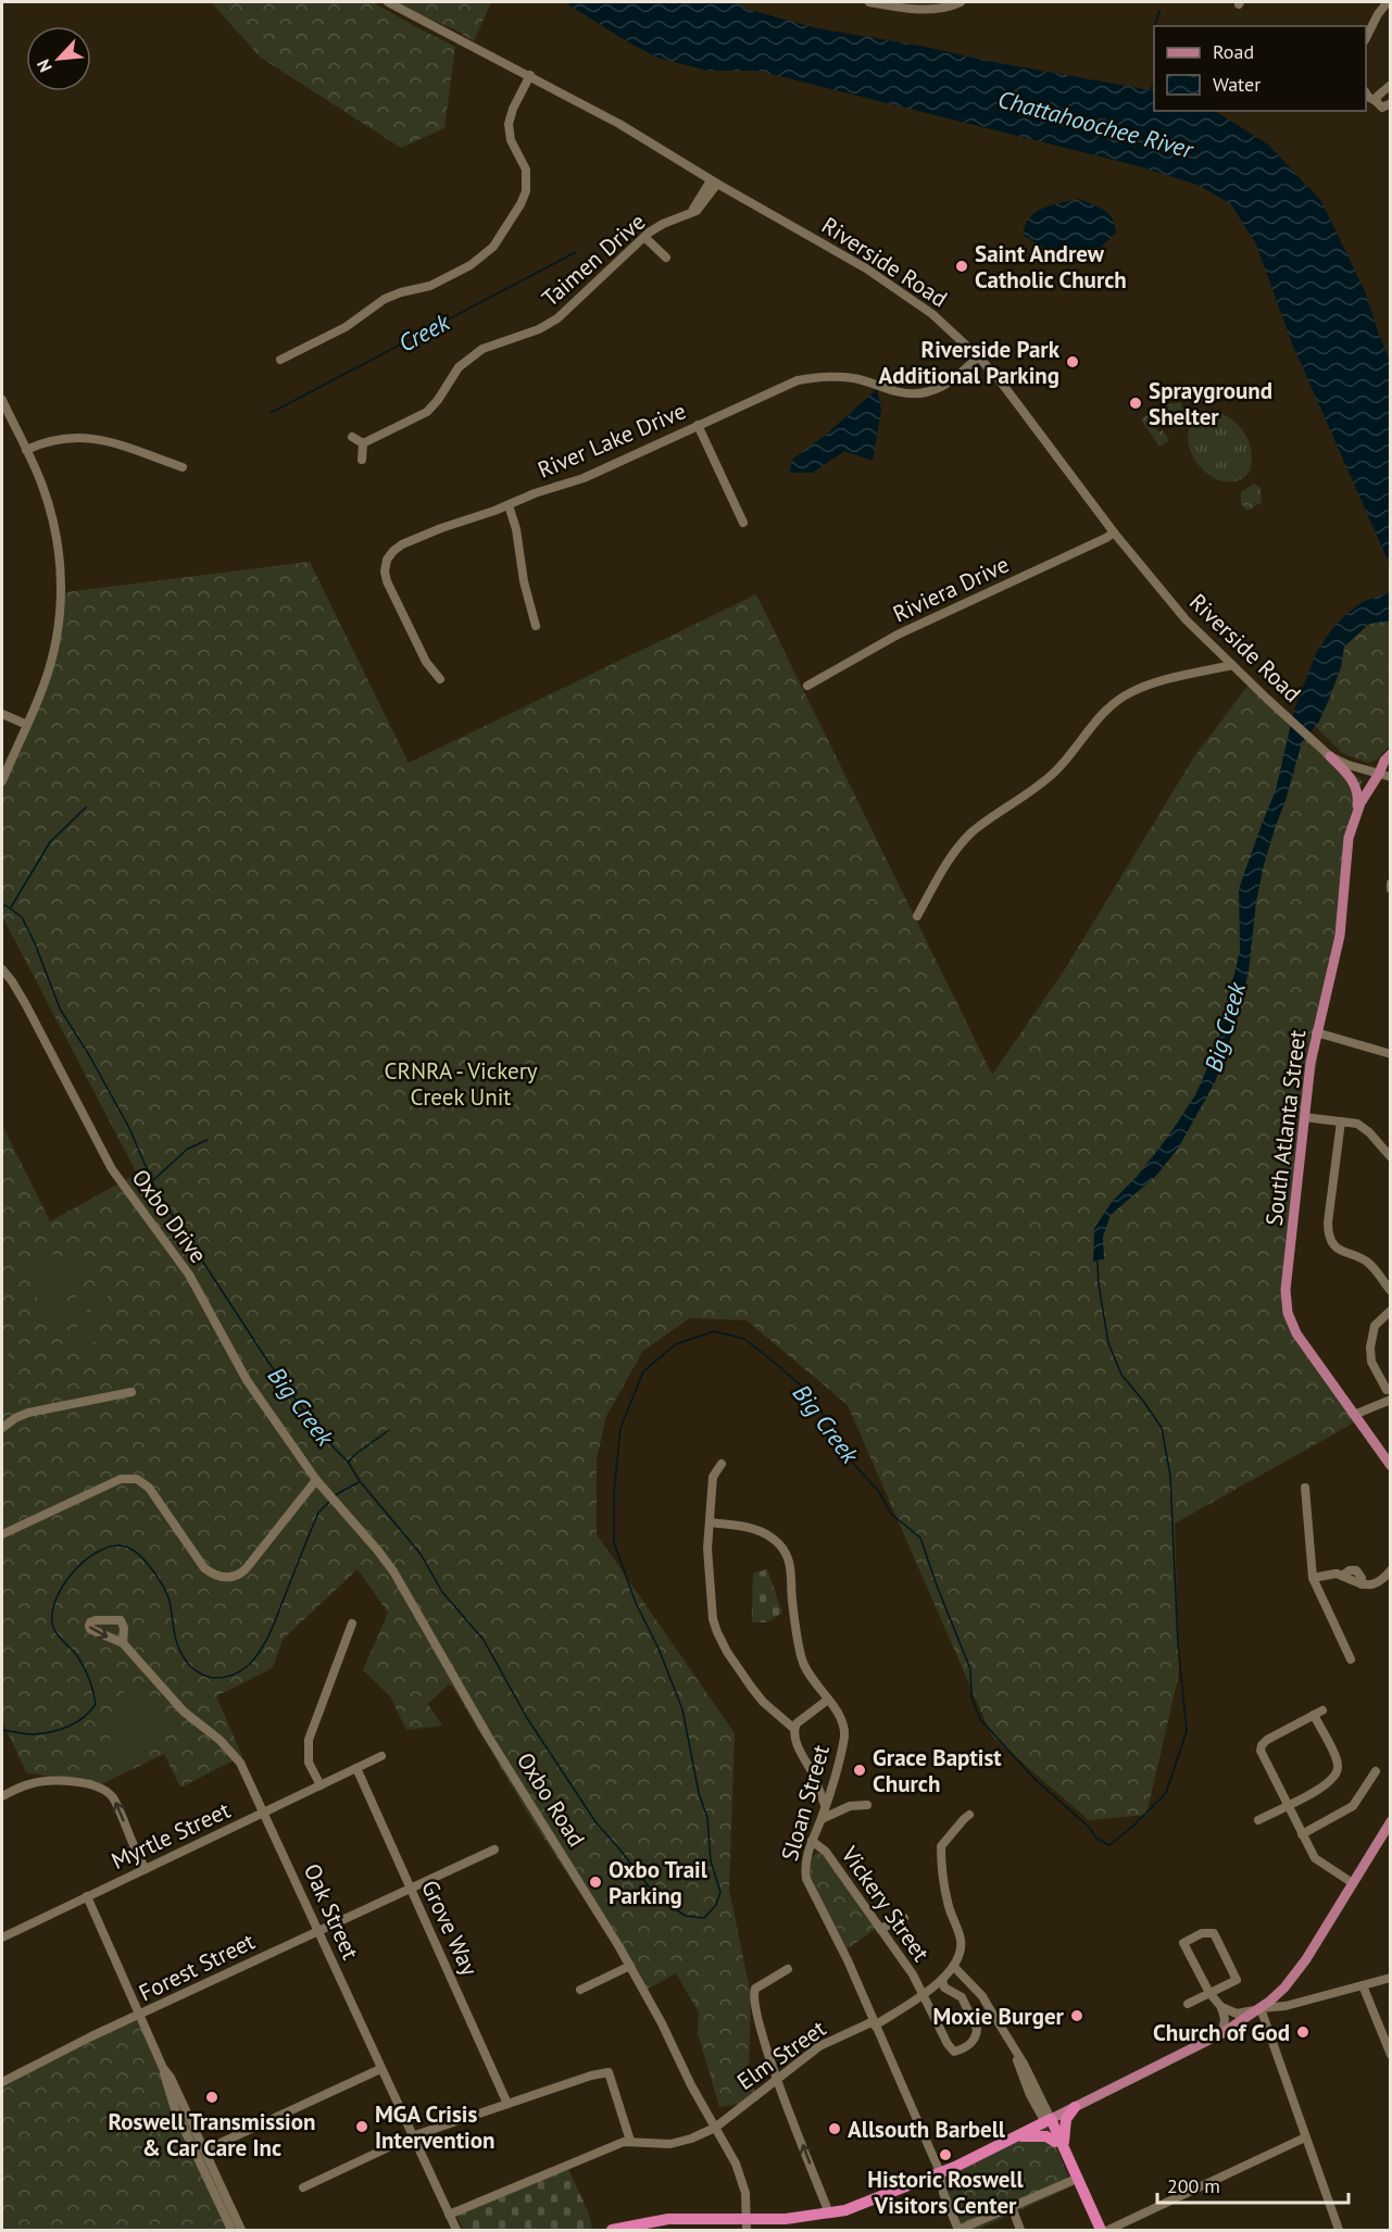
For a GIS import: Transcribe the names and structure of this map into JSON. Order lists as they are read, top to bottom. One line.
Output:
{"streets":{"main road":["South Atlanta Street"],"street":["Taimen Drive","Riverside Road","River Lake Drive","Riviera Drive","Oxbo Drive","Oxbo Road","Sloan Street","Myrtle Street","Vickery Street","Oak Street","Grove Way","Forest Street","Elm Street"]},"crossings":[["Taimen Drive","Riverside Road"],["Riverside Road","River Lake Drive"],["Riverside Road","Riviera Drive"],["Riverside Road","South Atlanta Street"],["Oxbo Drive","Oxbo Road"],["Oxbo Road","Elm Street"],["Sloan Street","Vickery Street"],["Sloan Street","Elm Street"],["Myrtle Street","Oak Street"],["Myrtle Street","Grove Way"],["Vickery Street","Elm Street"],["Oak Street","Forest Street"],["Grove Way","Forest Street"]],"water":["Chattahoochee River","Creek","Big Creek"],"parks":["CRNRA - Vickery Creek Unit"],"places":["Saint Andrew Catholic Church","Riverside Park Additional Parking","Sprayground Shelter","Grace Baptist Church","Oxbo Trail Parking","Moxie Burger","Church of God","Roswell Transmission & Car Care Inc","MGA Crisis Intervention","Allsouth Barbell","Historic Roswell Visitors Center"],"legend":["Road","Water"],"scale_bar":"200 m","north":"bottom left"}
